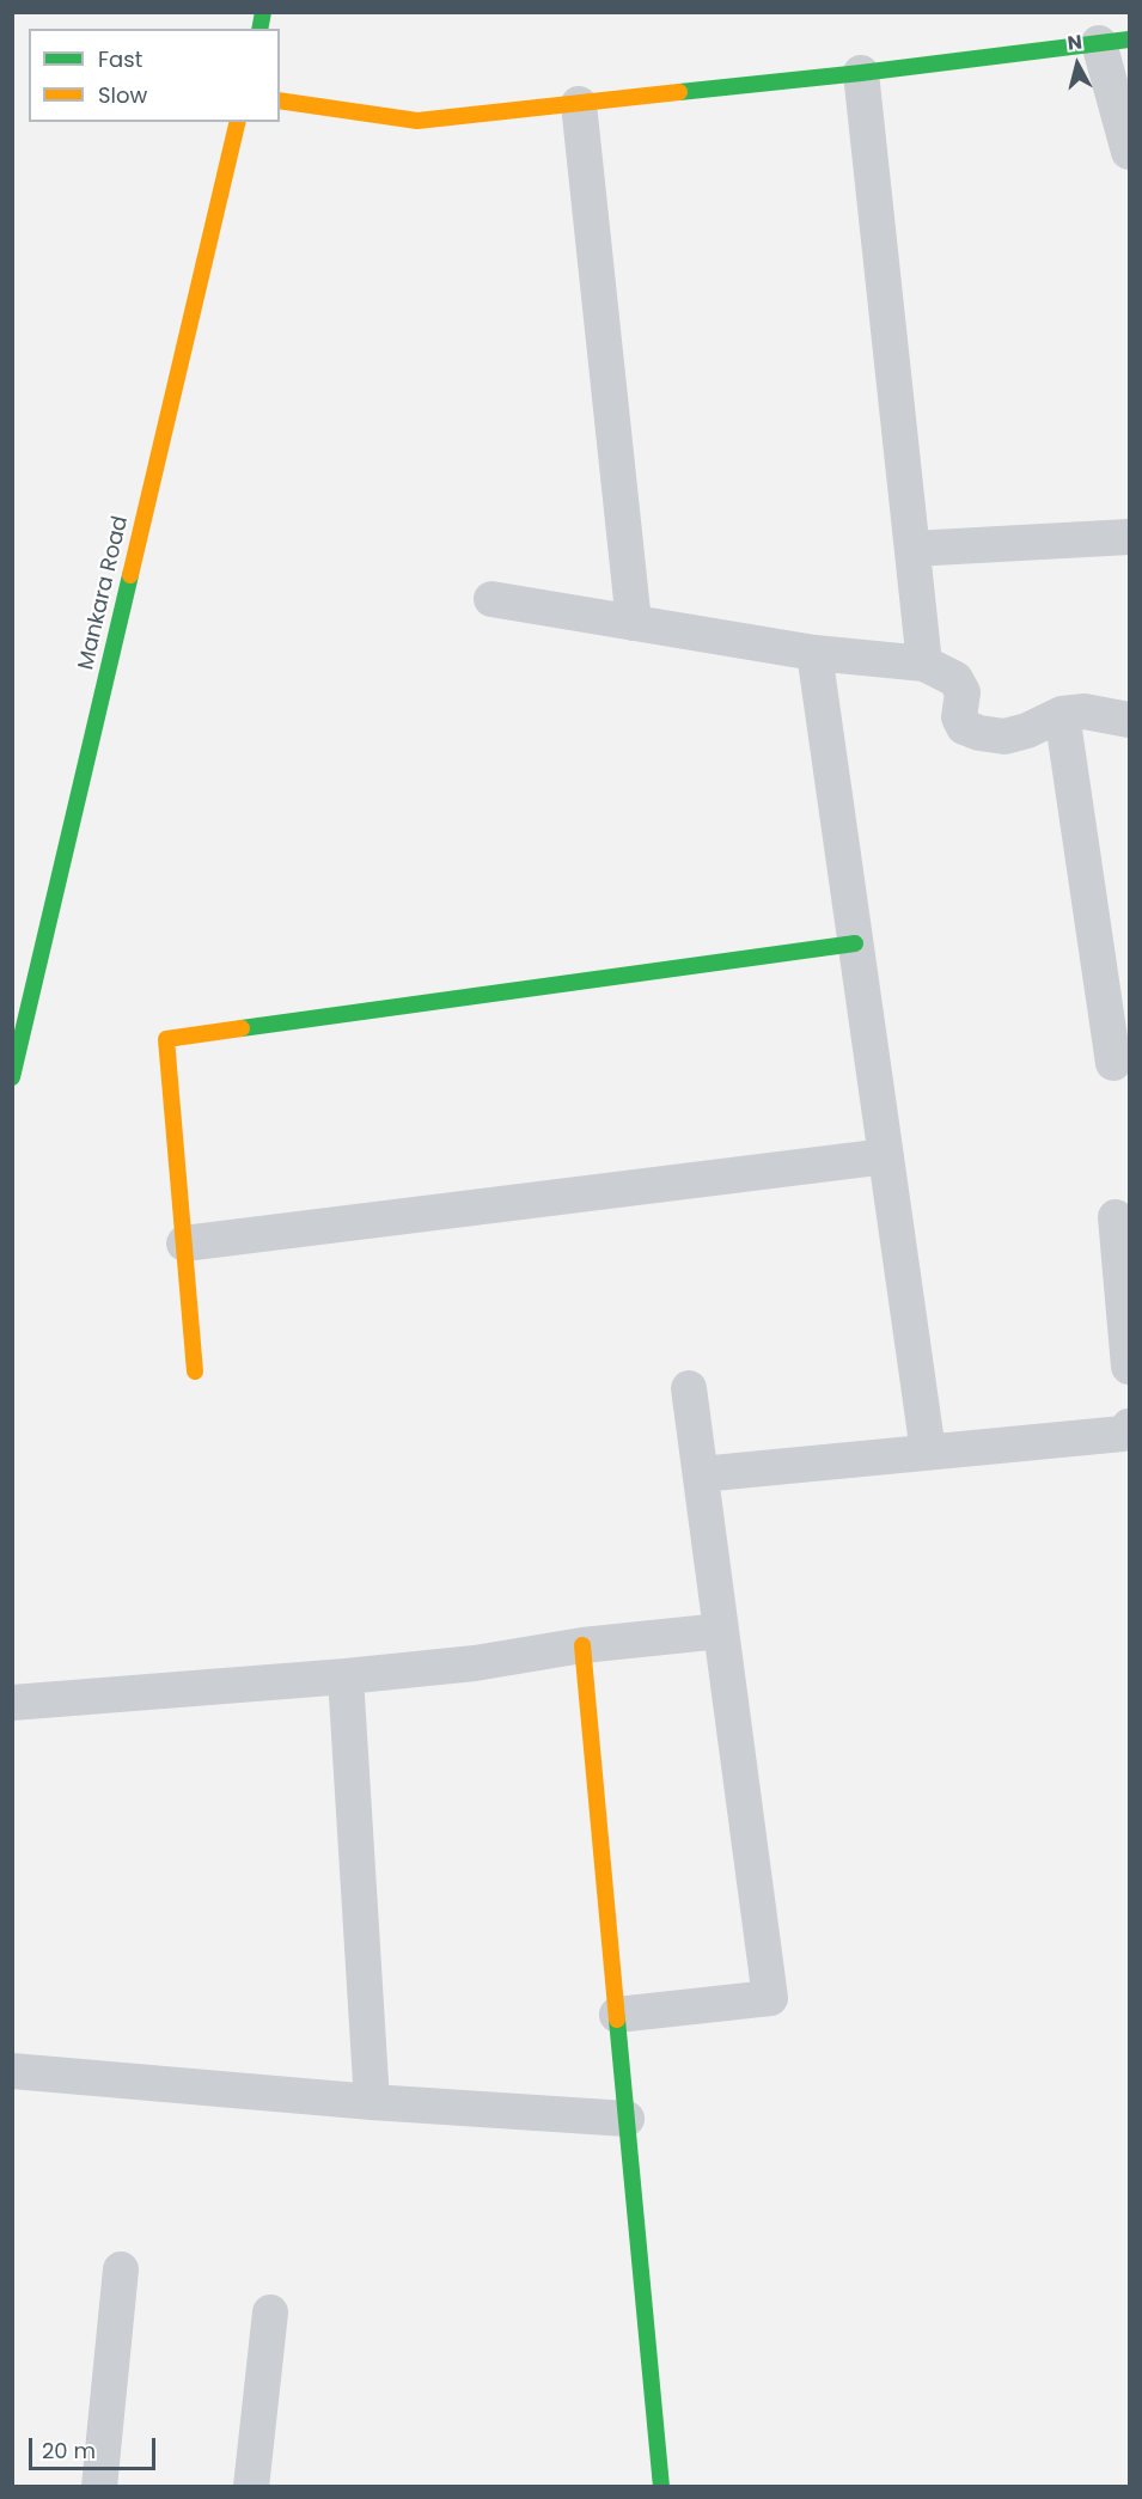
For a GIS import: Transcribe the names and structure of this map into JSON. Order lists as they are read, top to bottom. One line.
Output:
{"streets":{"street":["Mankara Road"]},"legend":["Fast","Slow"],"scale_bar":"20 m","north":"top"}
